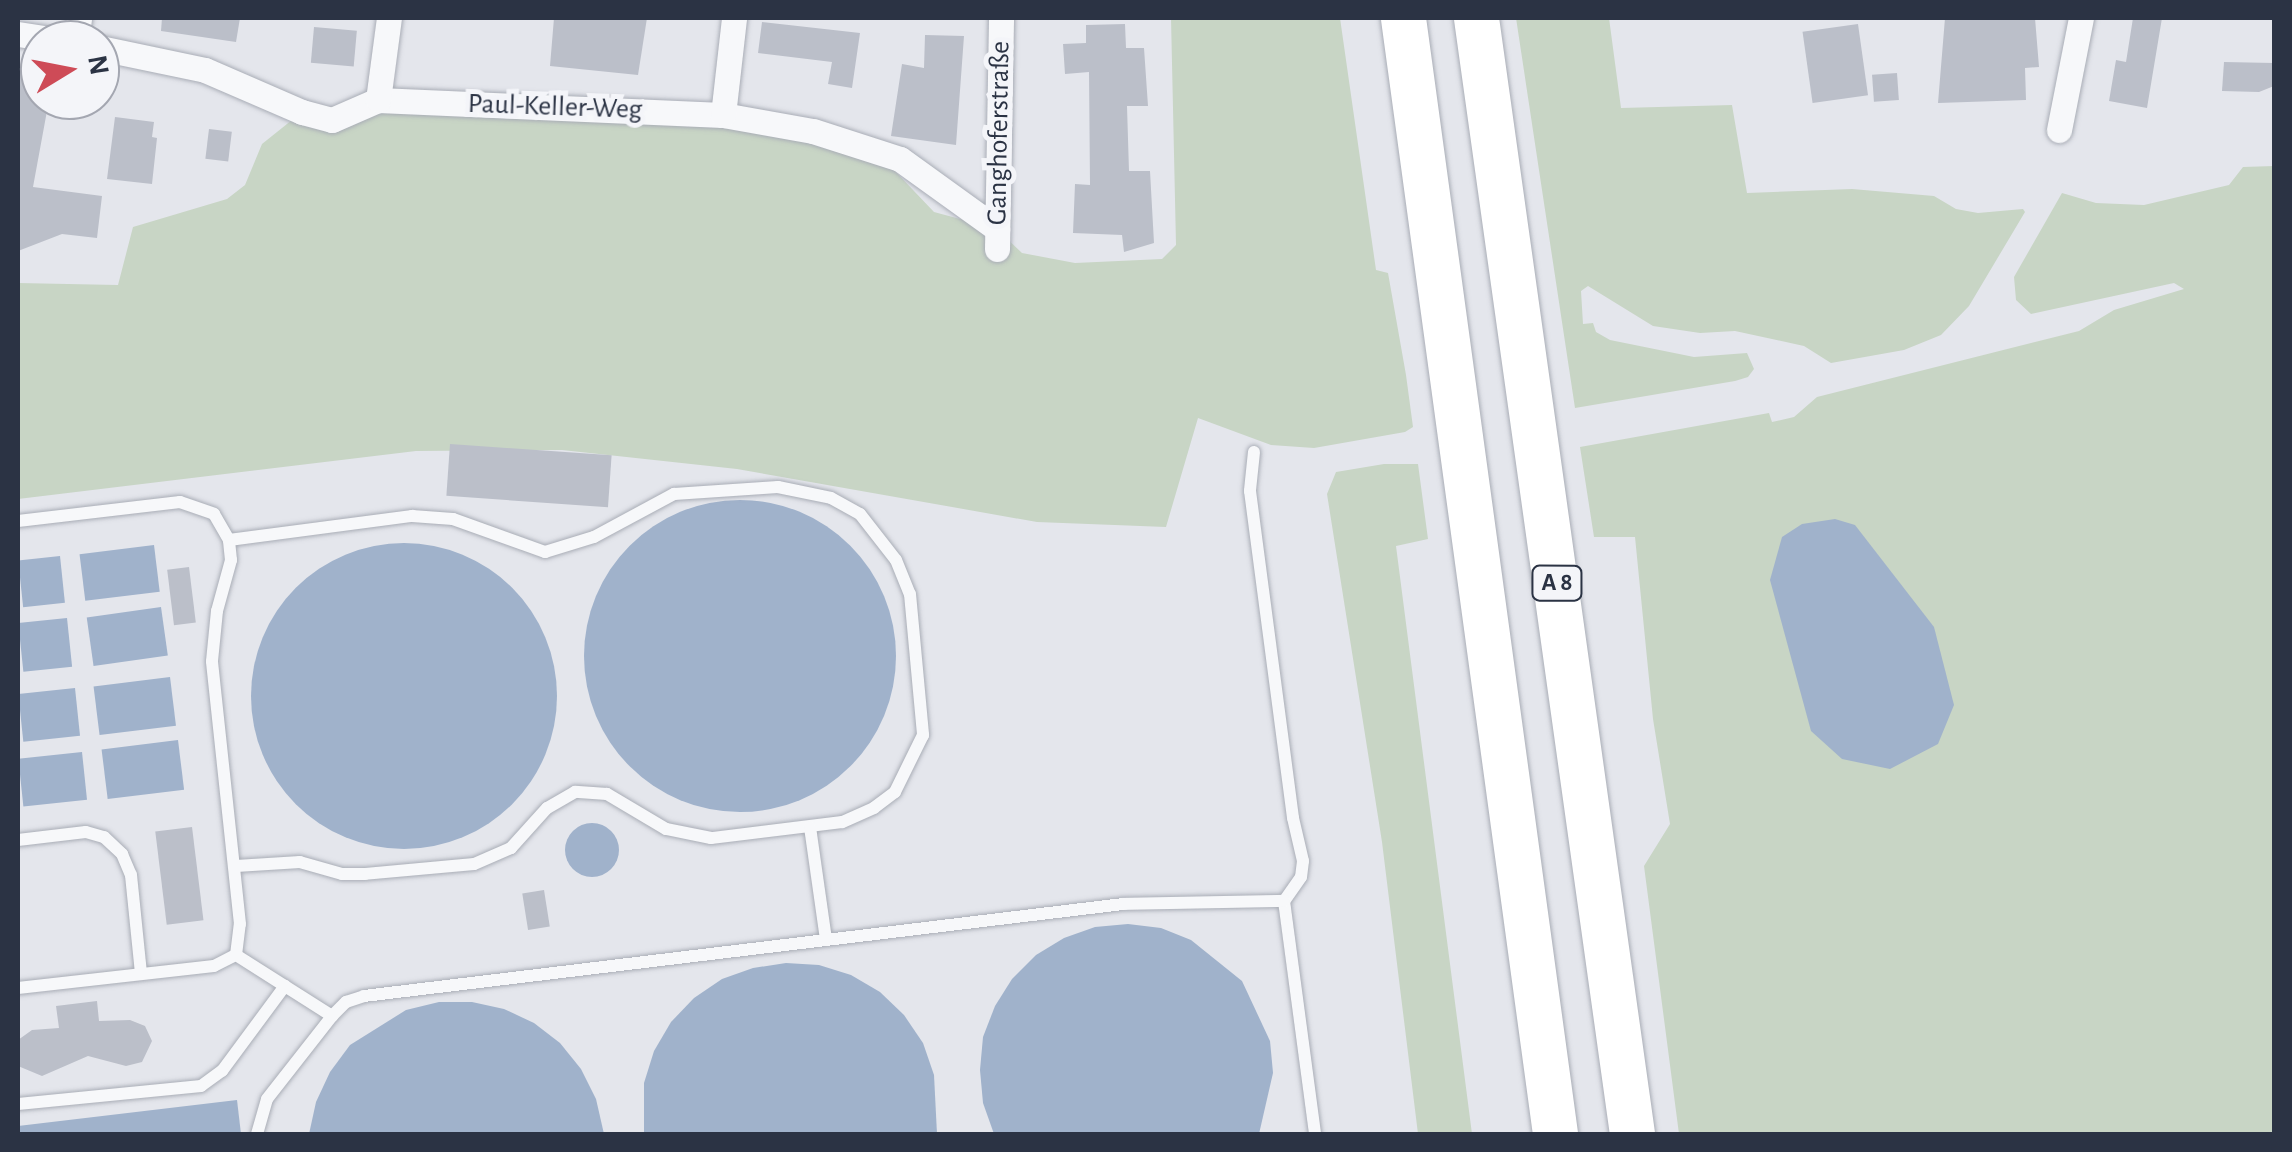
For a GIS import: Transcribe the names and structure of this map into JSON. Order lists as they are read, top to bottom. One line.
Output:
{"streets":{"highway":["A 8"],"street":["Paul-Keller-Weg","Ganghoferstraße"]},"crossings":[["Paul-Keller-Weg","Ganghoferstraße"]],"north":"right"}
